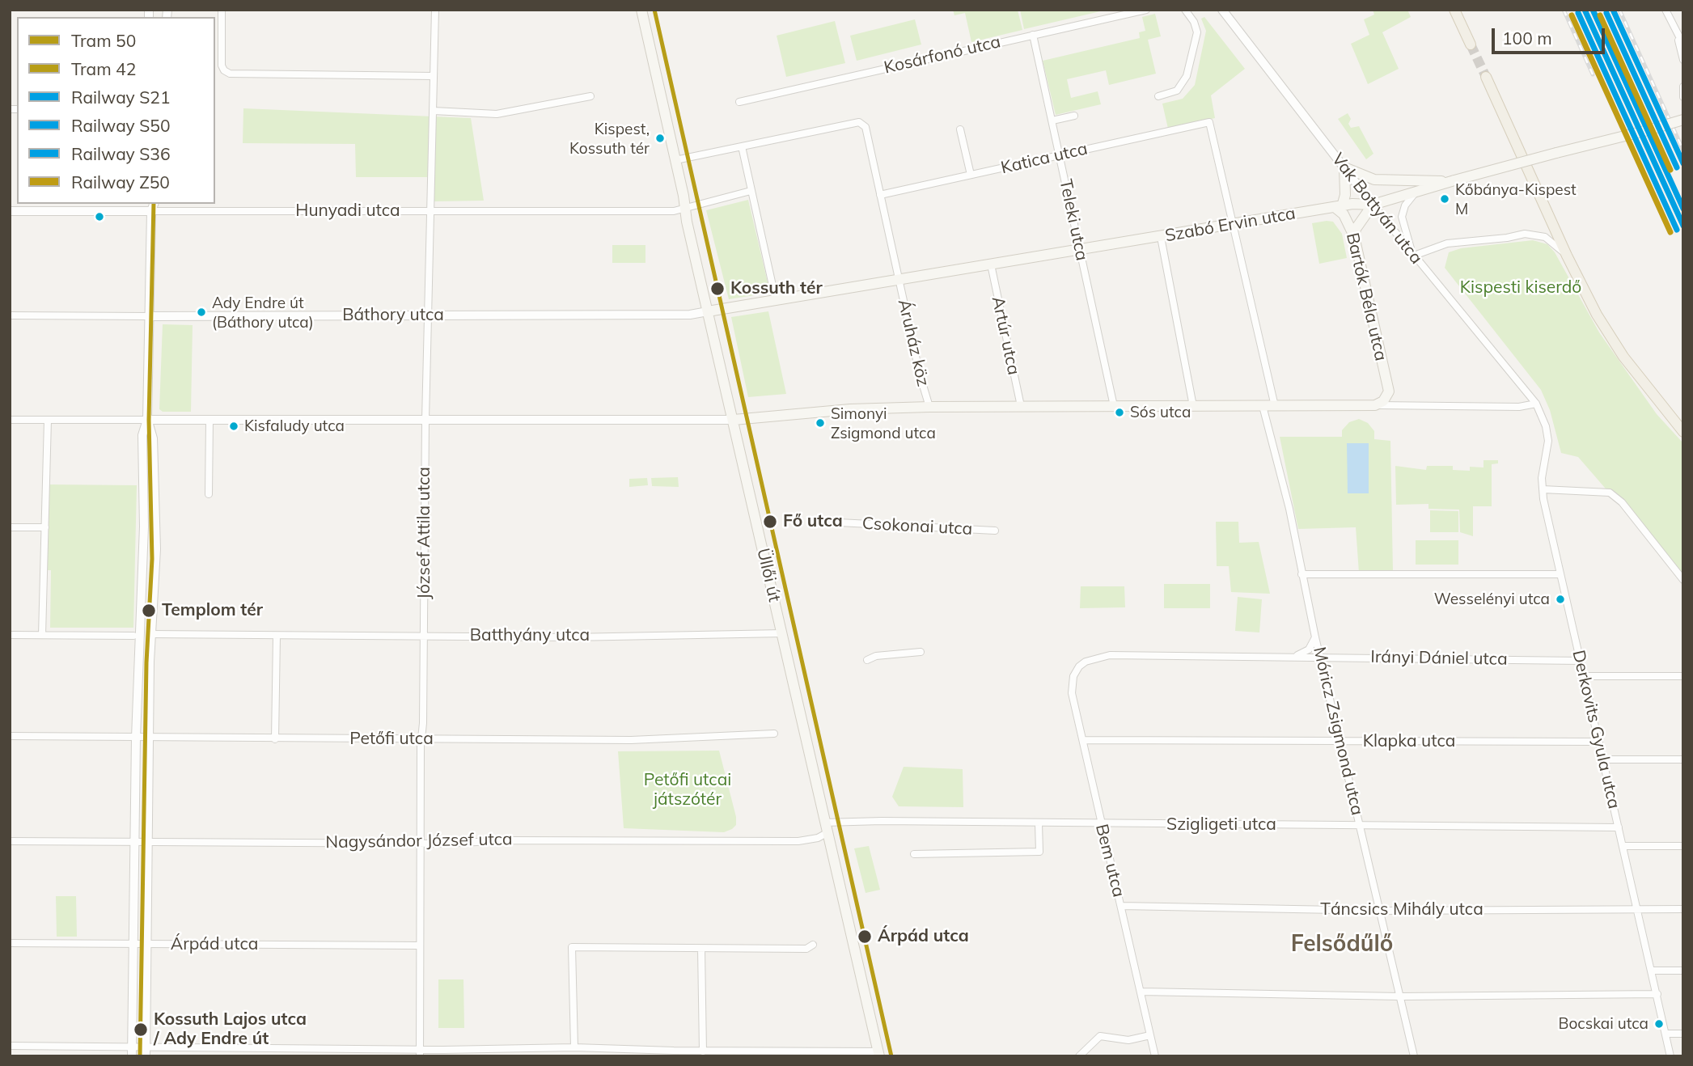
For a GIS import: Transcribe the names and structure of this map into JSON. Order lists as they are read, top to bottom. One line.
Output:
{"streets":{"main road":["Szabó Ervin utca","Bartók Béla utca","Üllői út"],"street":["Kosárfonó utca","Katica utca","Vak Bottyán utca","Hunyadi utca","Teleki utca","Báthory utca","Artúr utca","Áruház köz","Csokonai utca","József Attila utca","Batthyány utca","Irányi Dániel utca","Derkovits Gyula utca","Móricz Zsigmond utca","Petőfi utca","Klapka utca","Szigligeti utca","Nagysándor József utca","Bem utca","Táncsics Mihály utca","Árpád utca"]},"crossings":[["Kosárfonó utca","Teleki utca"],["Katica utca","Teleki utca"],["Katica utca","Szabó Ervin utca"],["Vak Bottyán utca","Szabó Ervin utca"],["Vak Bottyán utca","Derkovits Gyula utca"],["Hunyadi utca","József Attila utca"],["Hunyadi utca","Üllői út"],["Teleki utca","Szabó Ervin utca"],["Szabó Ervin utca","Bartók Béla utca"],["Szabó Ervin utca","Artúr utca"],["Szabó Ervin utca","Áruház köz"],["Báthory utca","József Attila utca"],["Báthory utca","Üllői út"],["József Attila utca","Batthyány utca"],["József Attila utca","Petőfi utca"],["József Attila utca","Nagysándor József utca"],["József Attila utca","Árpád utca"],["Üllői út","Batthyány utca"],["Üllői út","Szigligeti utca"],["Üllői út","Nagysándor József utca"],["Irányi Dániel utca","Derkovits Gyula utca"],["Irányi Dániel utca","Móricz Zsigmond utca"],["Irányi Dániel utca","Bem utca"],["Derkovits Gyula utca","Klapka utca"],["Derkovits Gyula utca","Szigligeti utca"],["Derkovits Gyula utca","Táncsics Mihály utca"],["Móricz Zsigmond utca","Klapka utca"],["Móricz Zsigmond utca","Szigligeti utca"],["Móricz Zsigmond utca","Táncsics Mihály utca"],["Klapka utca","Bem utca"],["Szigligeti utca","Nagysándor József utca"],["Szigligeti utca","Bem utca"],["Bem utca","Táncsics Mihály utca"]],"districts":["Felsődűlő"],"parks":["Kispesti kiserdő","Petőfi utcai játszótér"],"places":["Kispest, Kossuth tér","Kőbánya-Kispest M","Kossuth tér","Ady Endre út (Báthory utca)","Sós utca","Simonyi Zsigmond utca","Kisfaludy utca","Fő utca","Wesselényi utca","Templom tér","Árpád utca","Bocskai utca","Kossuth Lajos utca / Ady Endre út"],"lines":["tram line 50","rail line S21","rail line S36","rail line S50","rail line Z50","tram line 42"],"legend":["Tram 50","Tram 42","Railway S21","Railway S50","Railway S36","Railway Z50"],"scale_bar":"100 m"}
